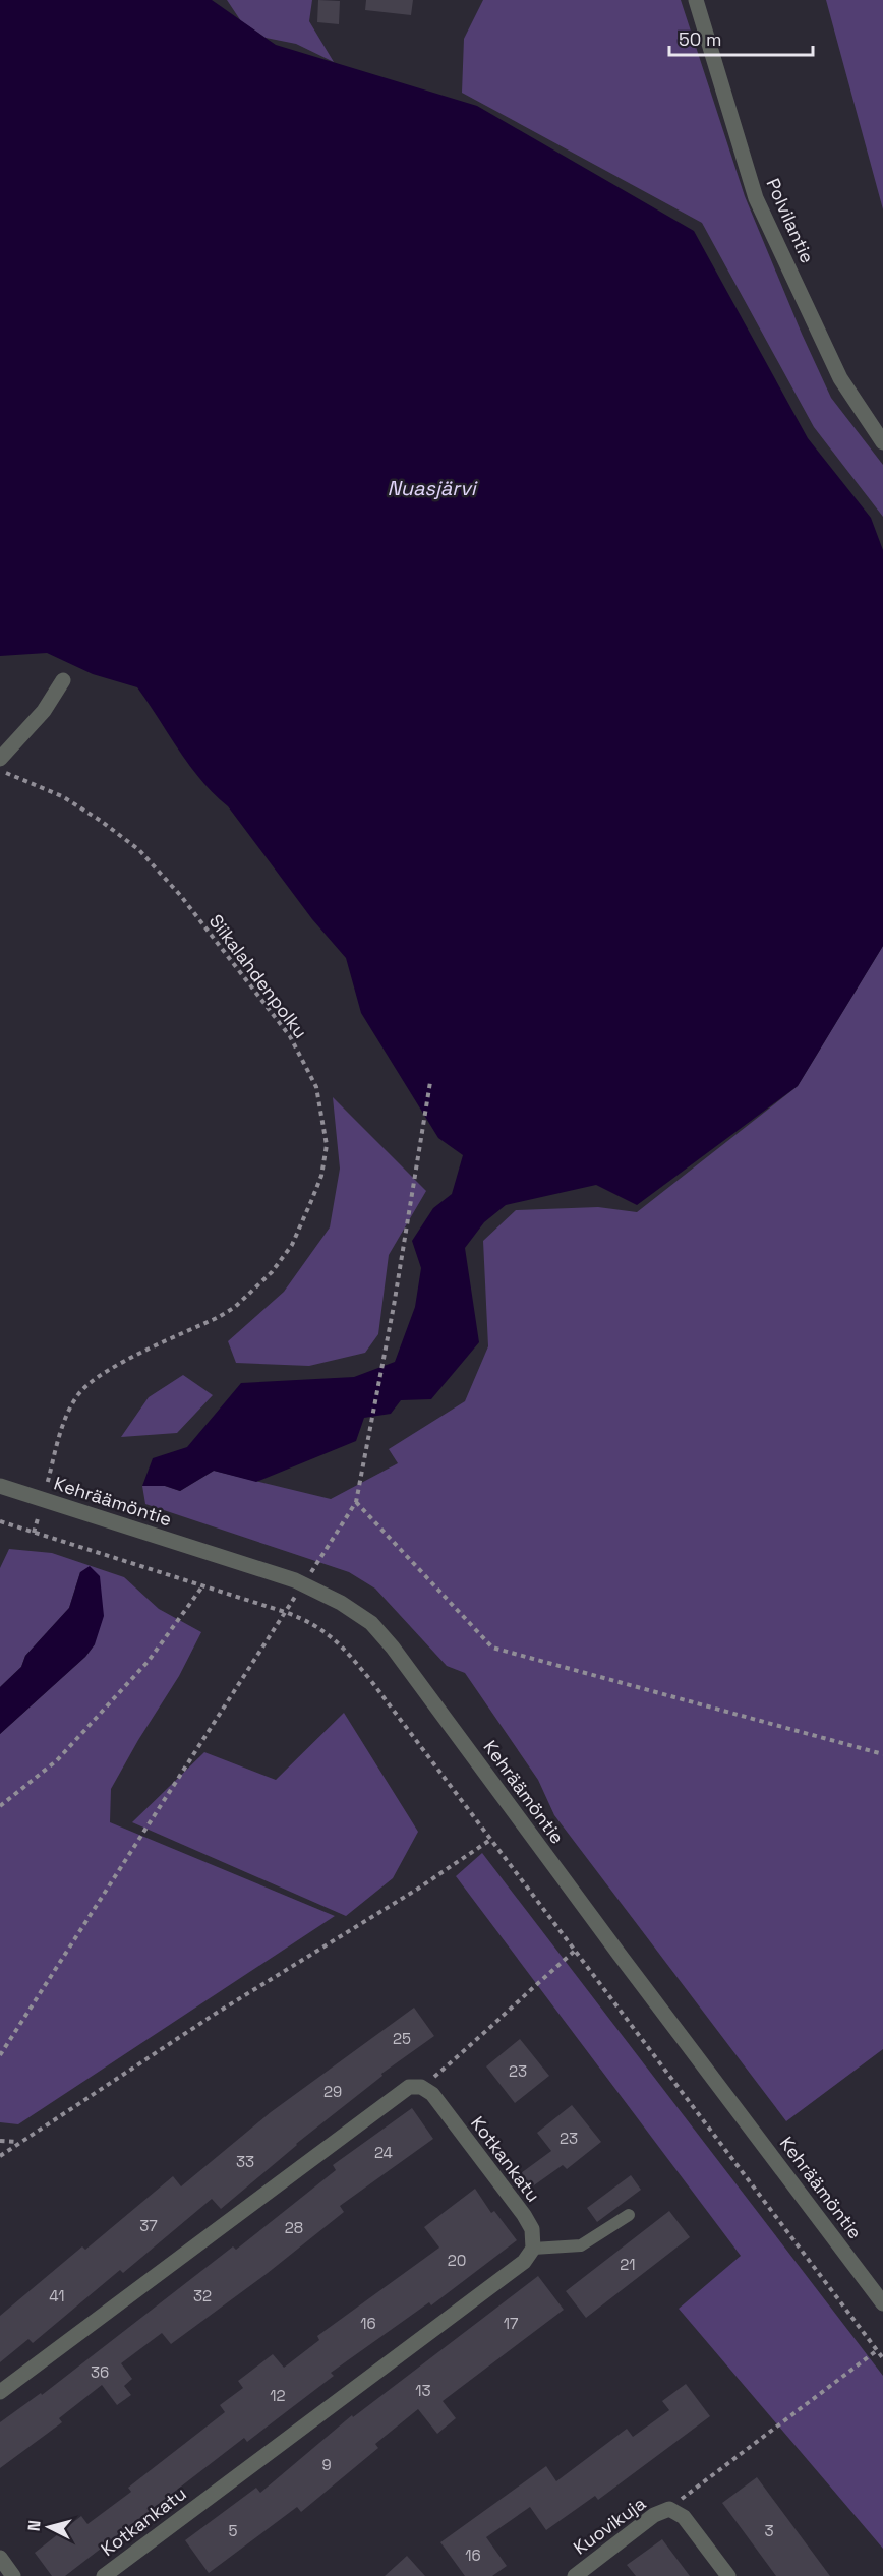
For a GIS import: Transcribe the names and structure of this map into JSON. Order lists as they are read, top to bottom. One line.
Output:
{"streets":{"street":["Polvilantie","Kehräämöntie","Kotkankatu","Kuovikuja"],"path":["Siikalahdenpolku"]},"crossings":[["Siikalahdenpolku","Kehräämöntie"]],"water":["Nuasjärvi"],"house_numbers":["25","23","29","23","24","33","37","28","20","21","41","32","16","17","36","13","12","9","5","3","16"],"scale_bar":"50 m","north":"left"}
